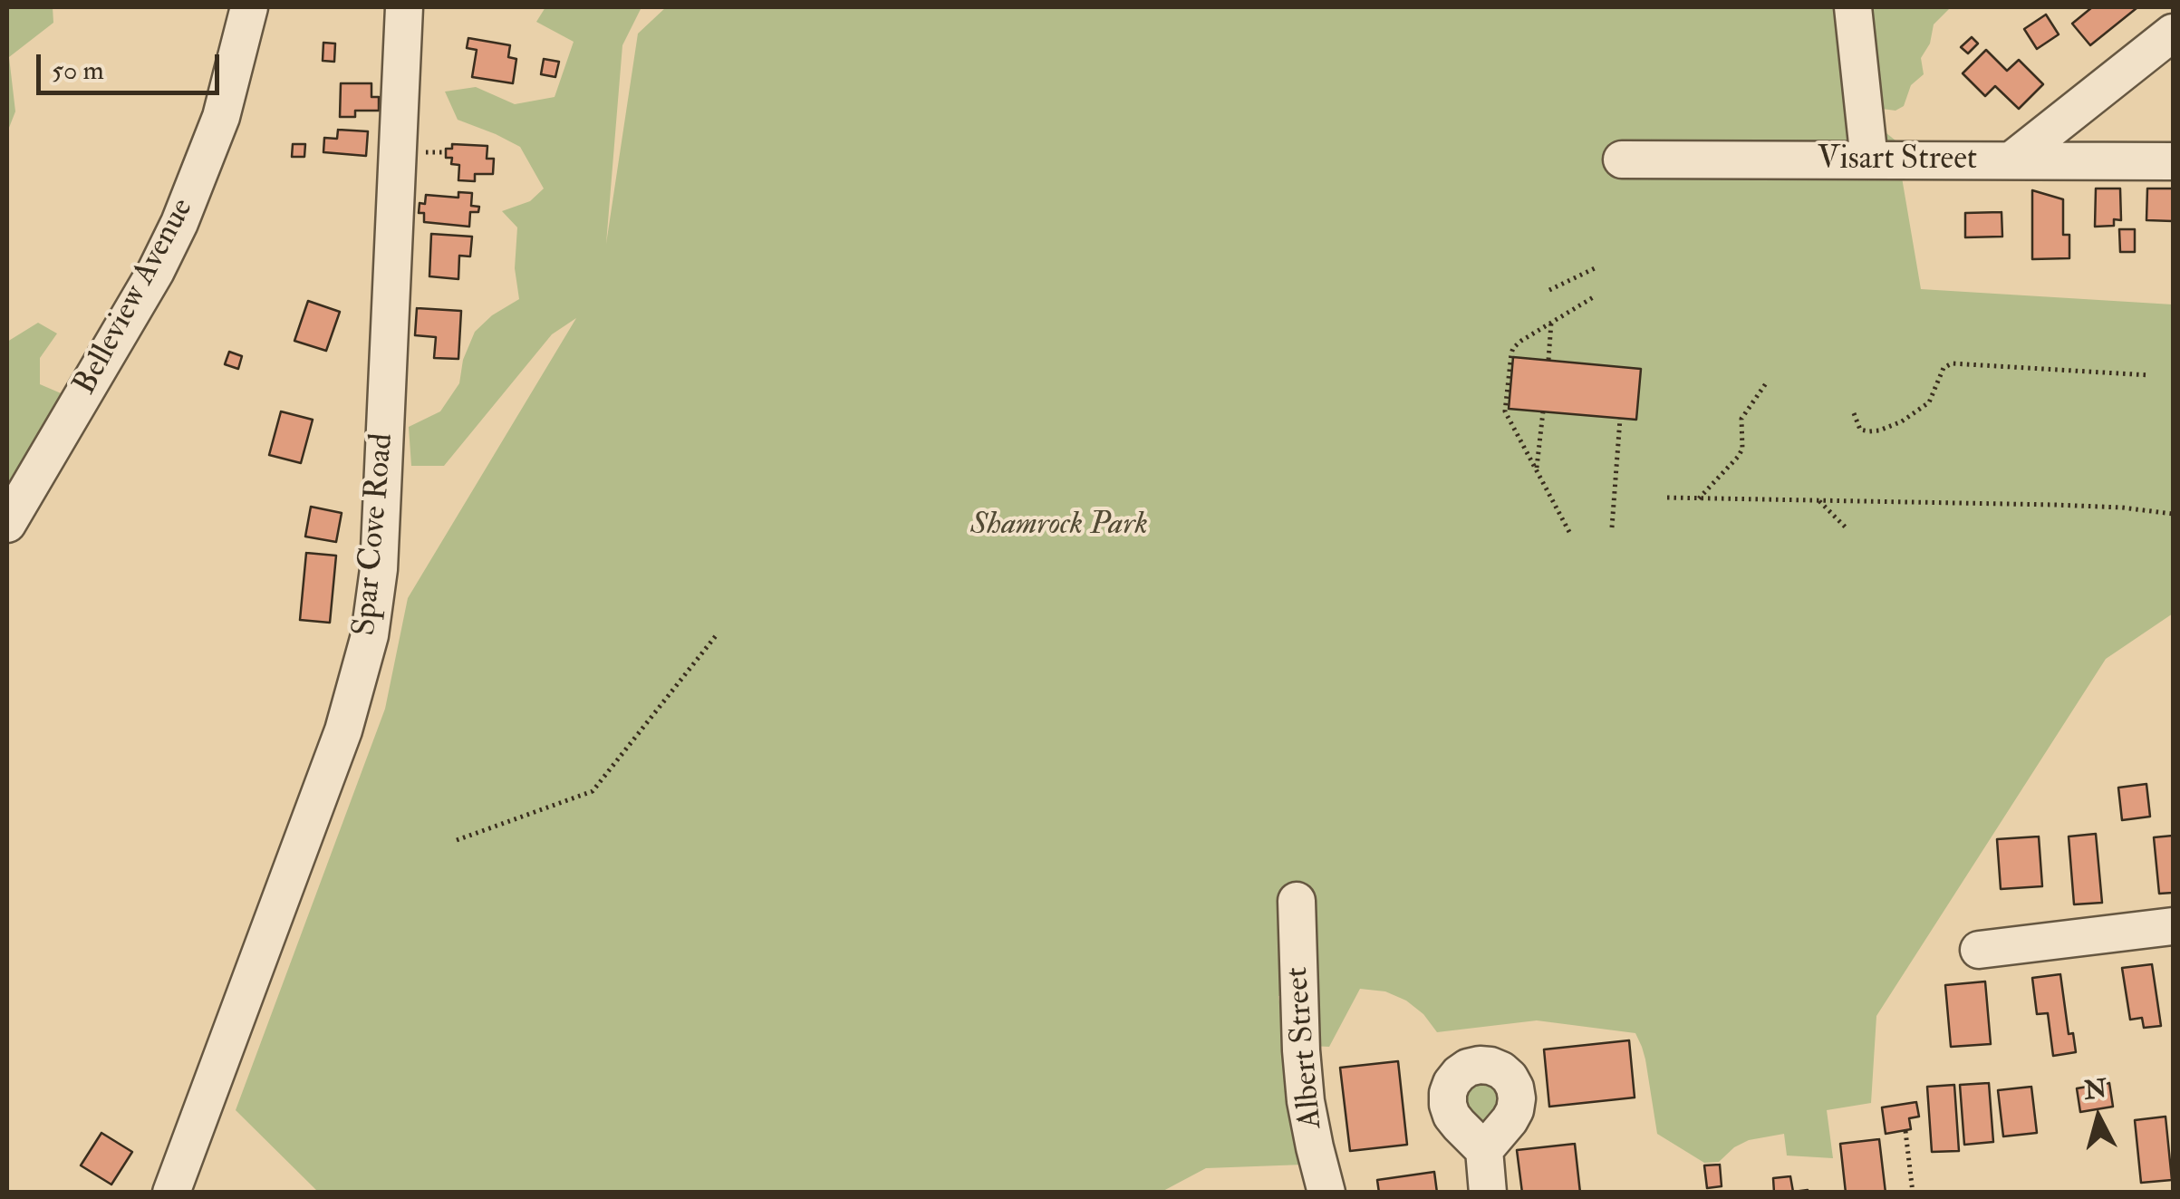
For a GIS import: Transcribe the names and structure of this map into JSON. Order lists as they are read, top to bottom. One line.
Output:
{"streets":{"street":["Visart Street","Belleview Avenue","Spar Cove Road","Albert Street"]},"parks":["Shamrock Park"],"scale_bar":"50 m","north":"top"}
